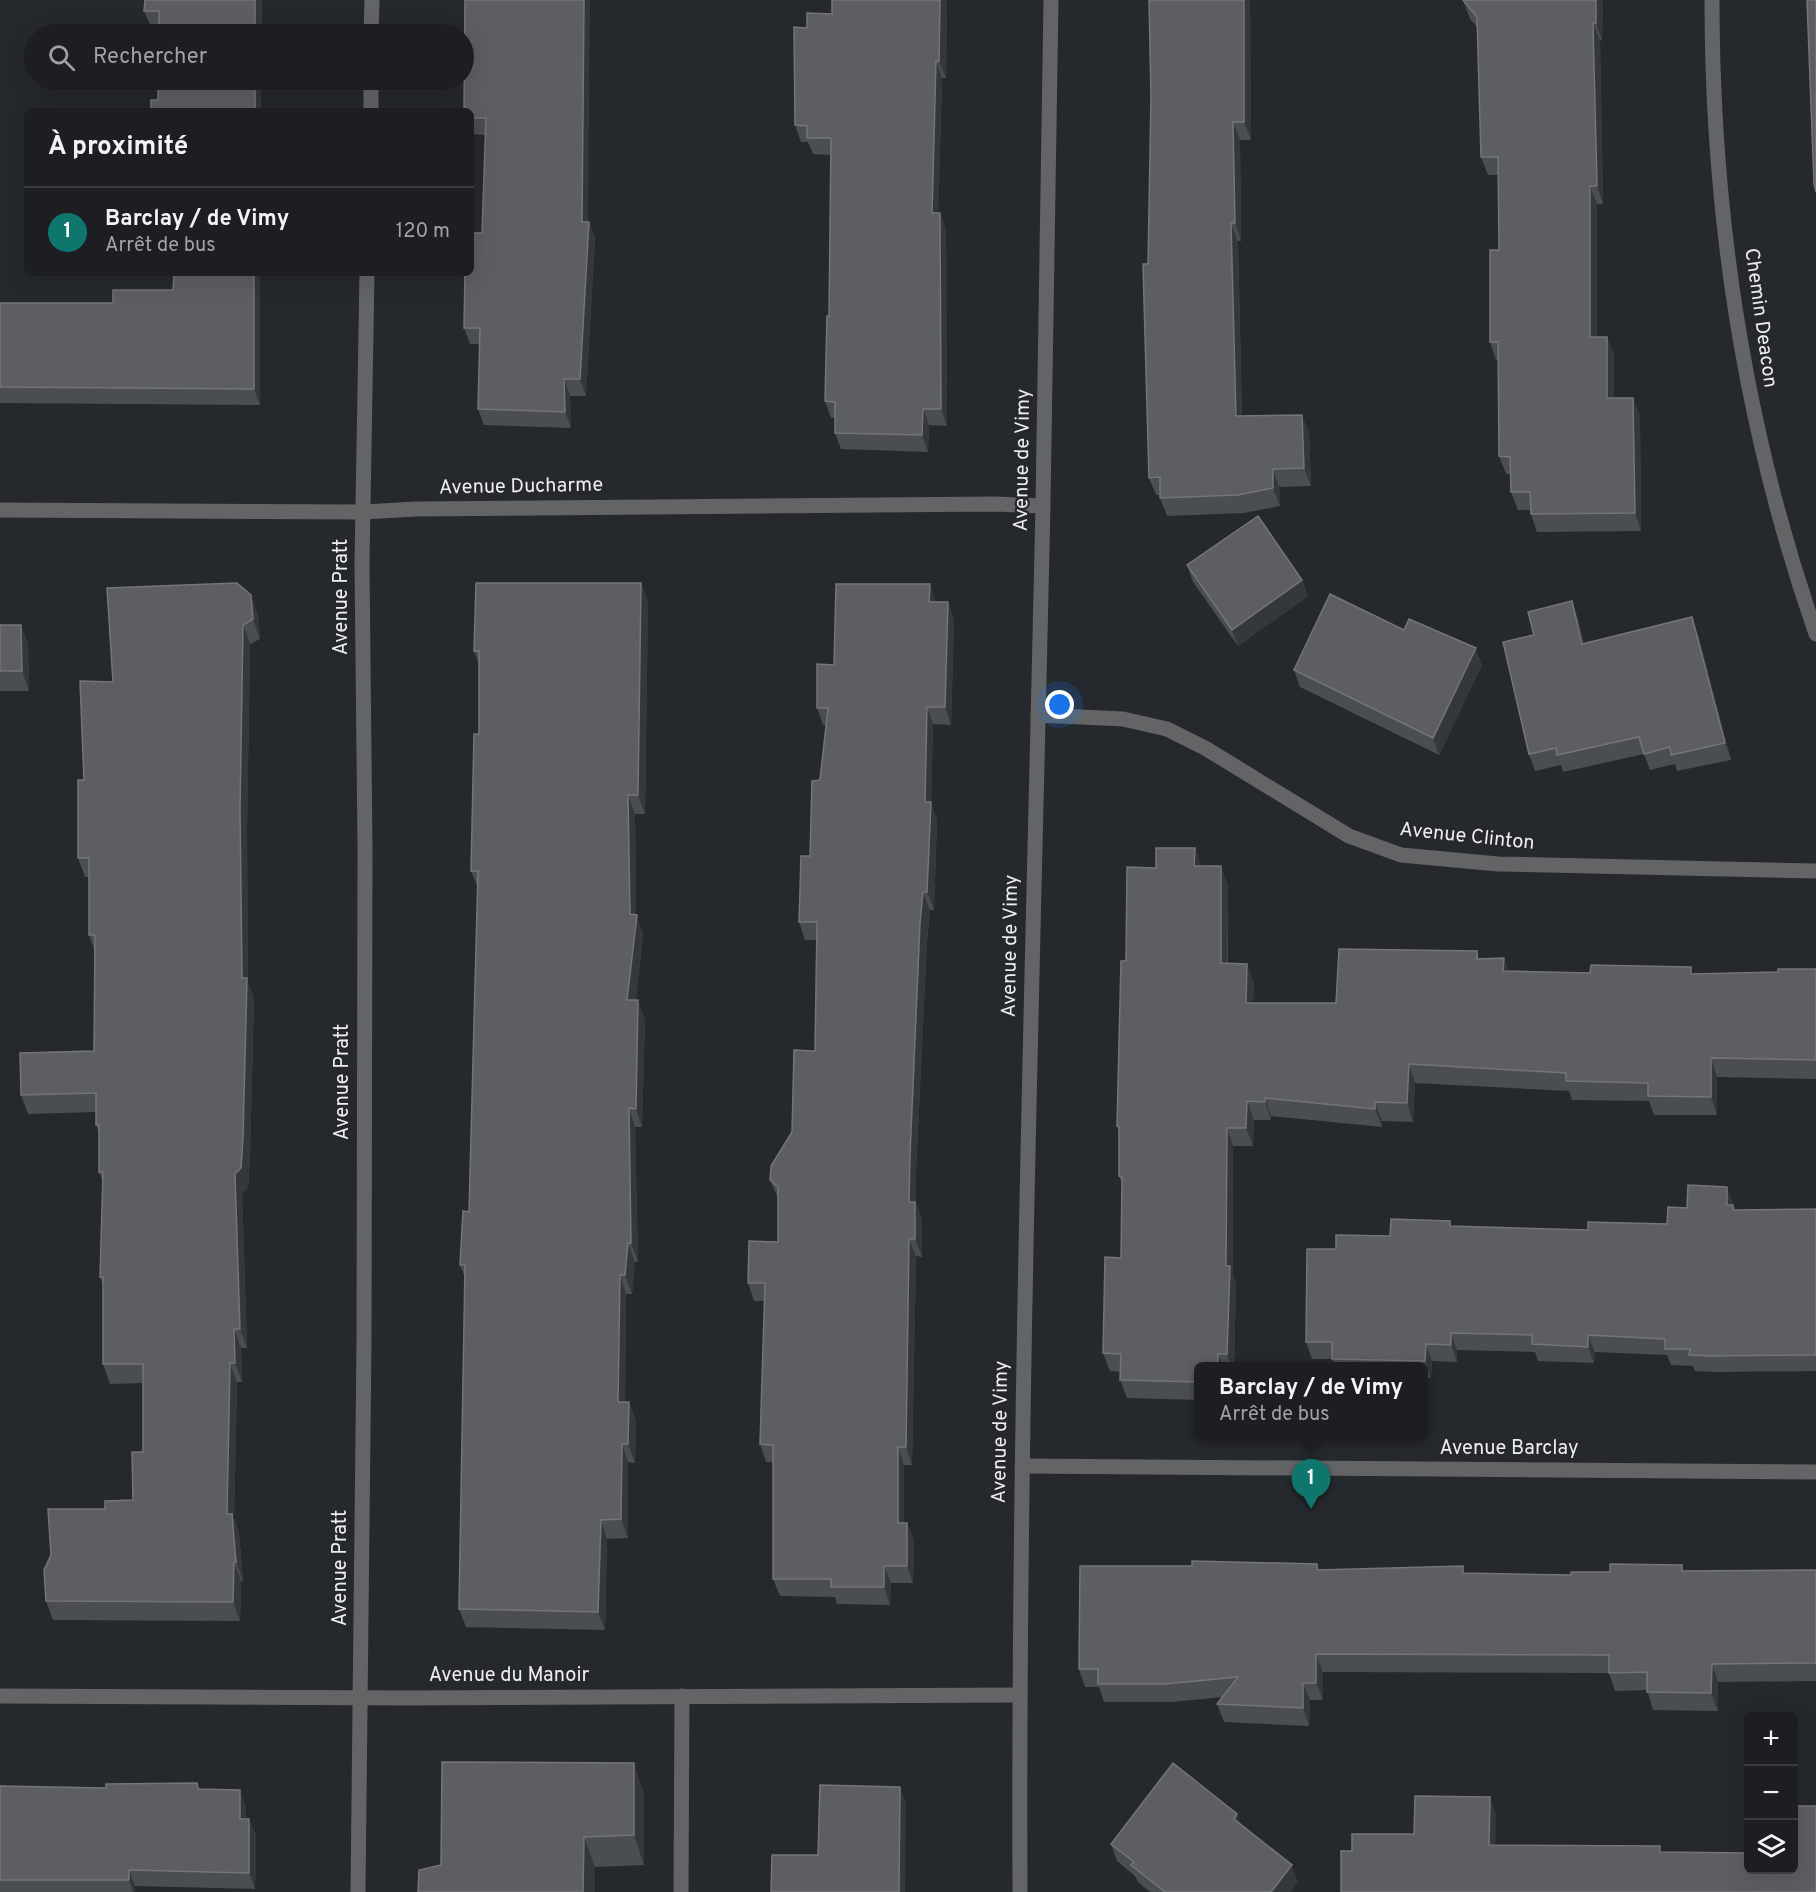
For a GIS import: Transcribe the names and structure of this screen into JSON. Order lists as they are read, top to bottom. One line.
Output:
{"streets":{"street":["Chemin Deacon","Avenue de Vimy","Avenue Ducharme","Avenue Pratt","Avenue Clinton","Avenue Barclay","Avenue du Manoir"]},"crossings":[["Avenue de Vimy","Avenue Ducharme"],["Avenue de Vimy","Avenue Clinton"],["Avenue de Vimy","Avenue Barclay"],["Avenue de Vimy","Avenue du Manoir"],["Avenue Ducharme","Avenue Pratt"],["Avenue Pratt","Avenue du Manoir"]],"page":{"search":"Rechercher","heading":"À proximité","list":[{"mark":"1","name":"Barclay / de Vimy","note":"Arrêt de bus","value":"120 m"}],"popup":["Barclay / de Vimy","Arrêt de bus"],"pins":"1","map_buttons":["+","−"]}}
